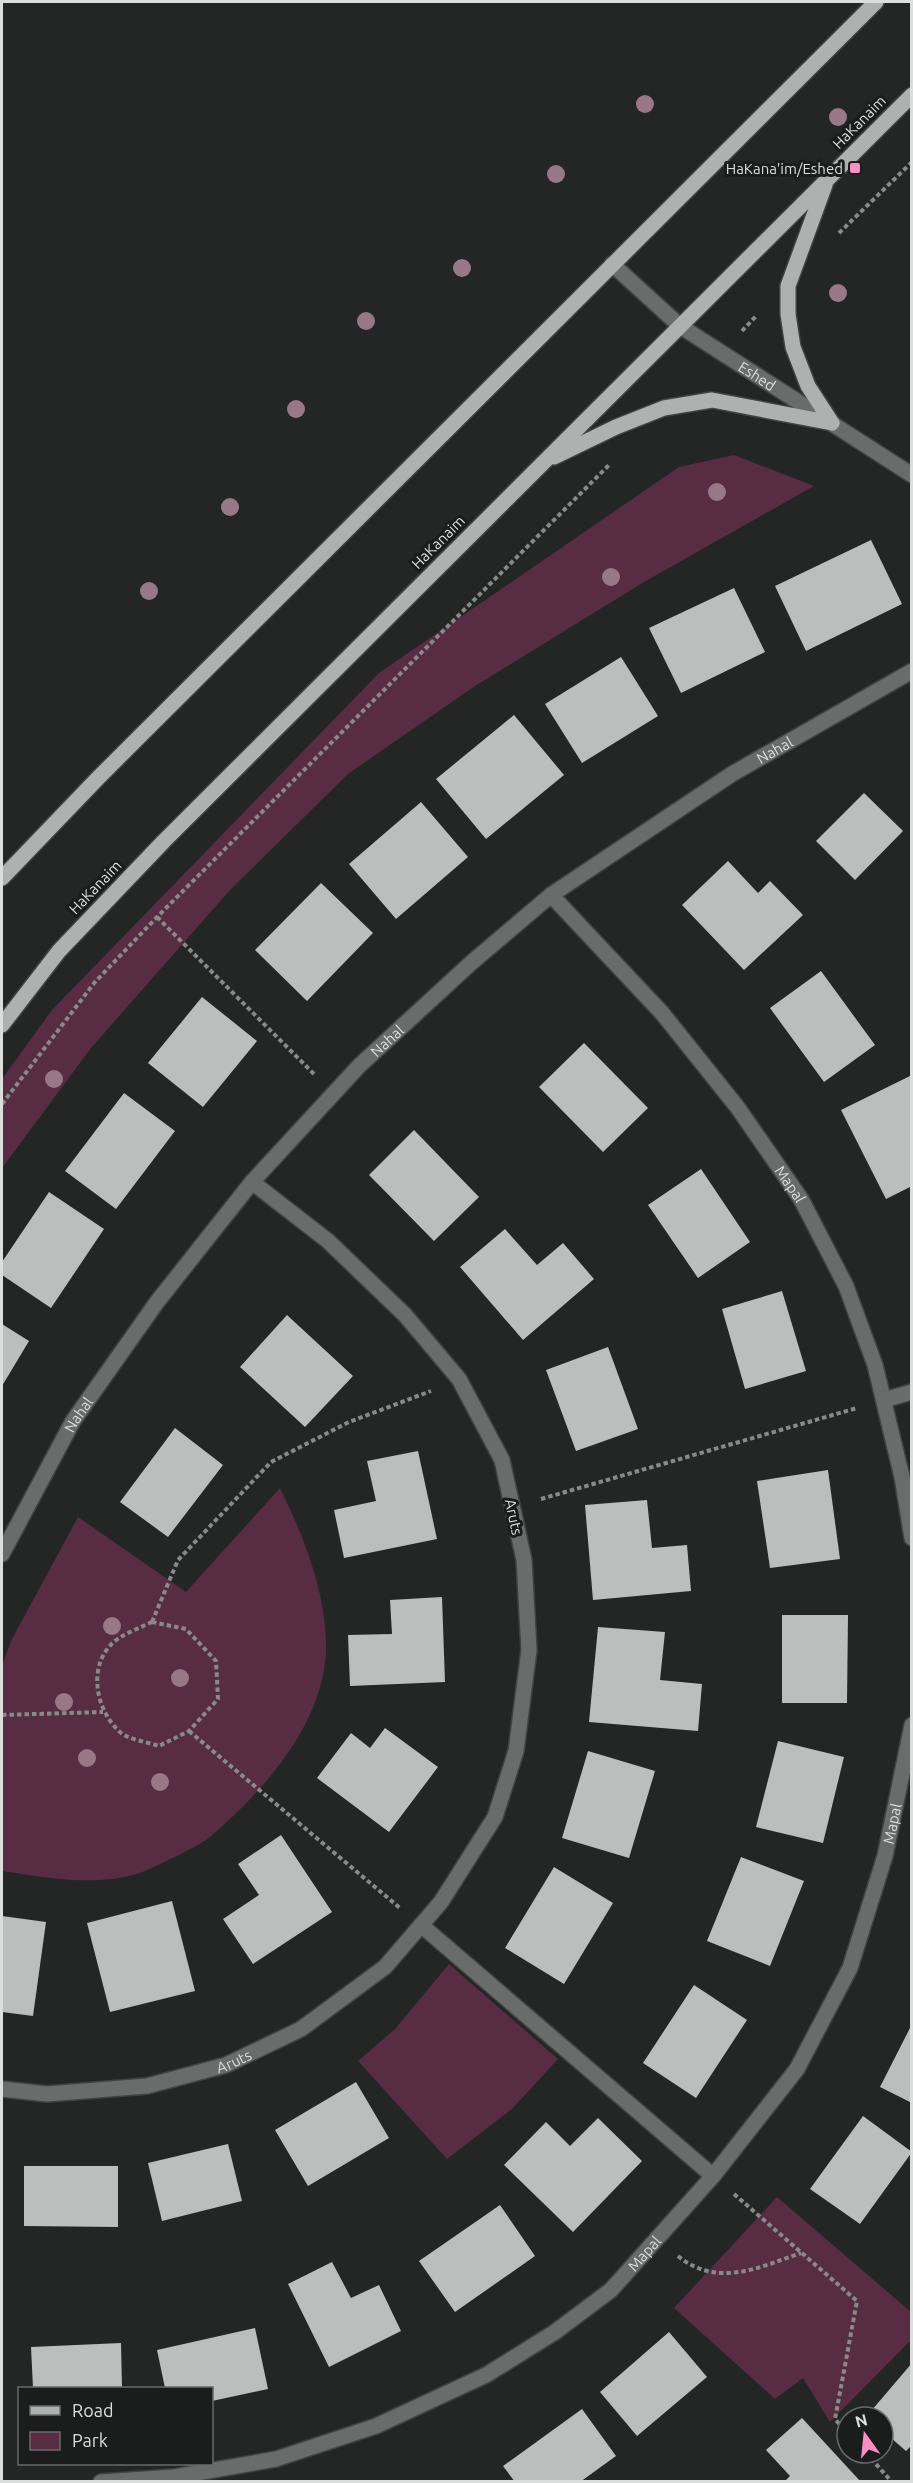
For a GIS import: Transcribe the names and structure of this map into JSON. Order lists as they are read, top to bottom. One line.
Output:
{"streets":{"main road":["HaKanaim"],"street":["Eshed","Nahal","Mapal","Aruts"]},"crossings":[["HaKanaim","Eshed"],["Nahal","Mapal"],["Nahal","Aruts"]],"places":{"transit":["HaKana'im/Eshed"]},"legend":["Road","Park"],"north":"top"}
